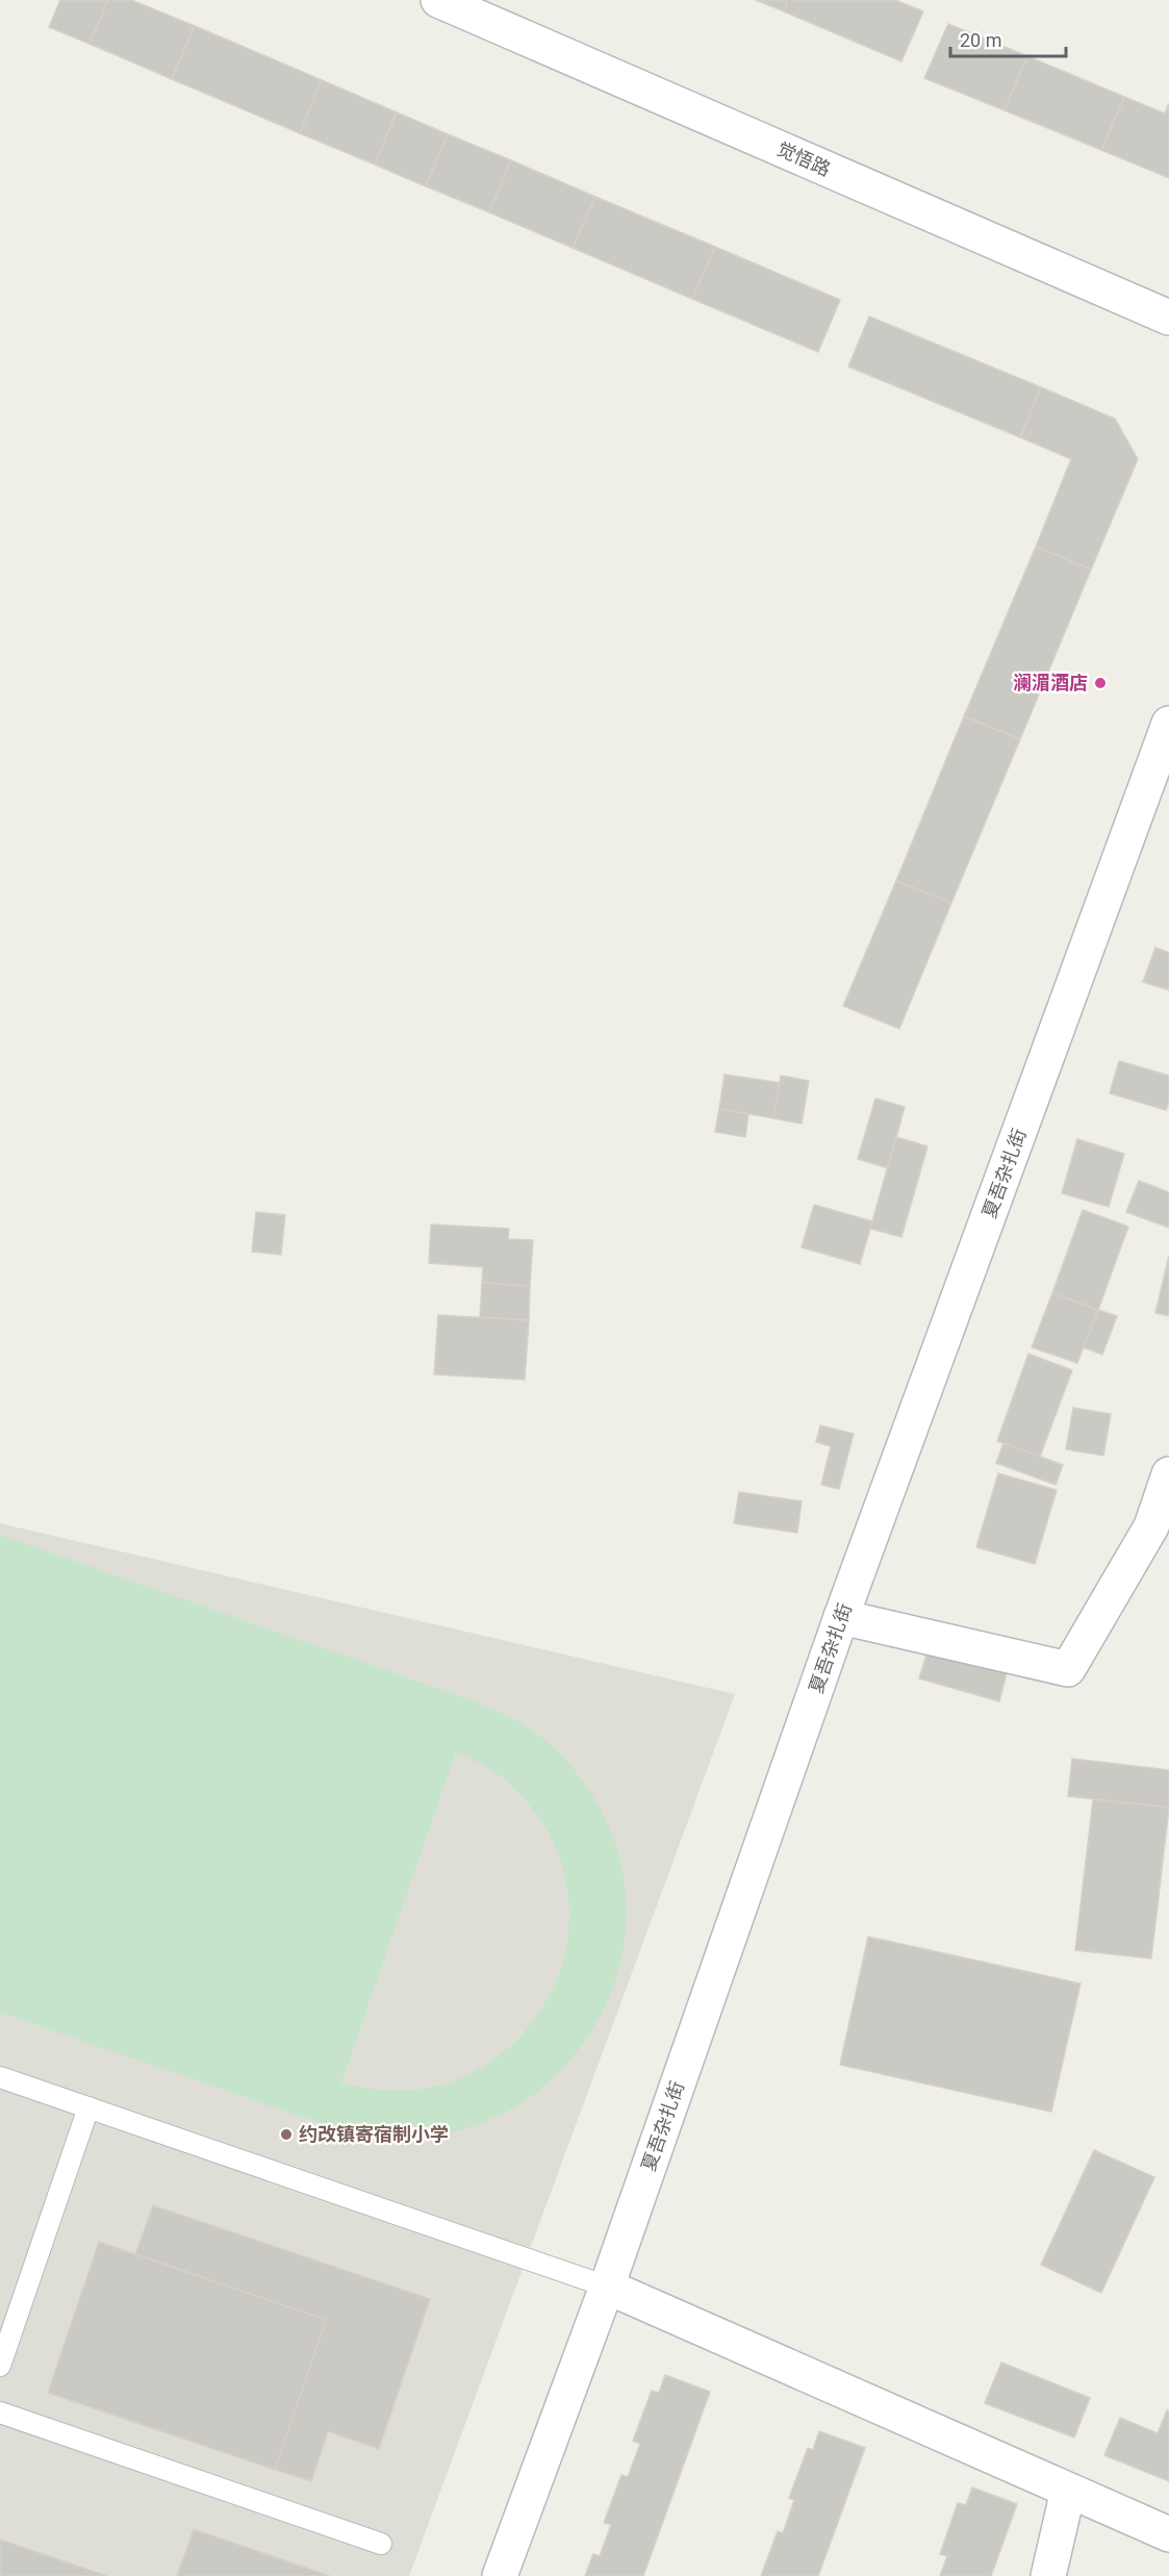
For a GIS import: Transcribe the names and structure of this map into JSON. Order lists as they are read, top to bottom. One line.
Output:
{"streets":{"main road":["觉悟路","夏吾杂扎街"]},"places":["澜湄酒店","约改镇寄宿制小学"],"scale_bar":"20 m"}
